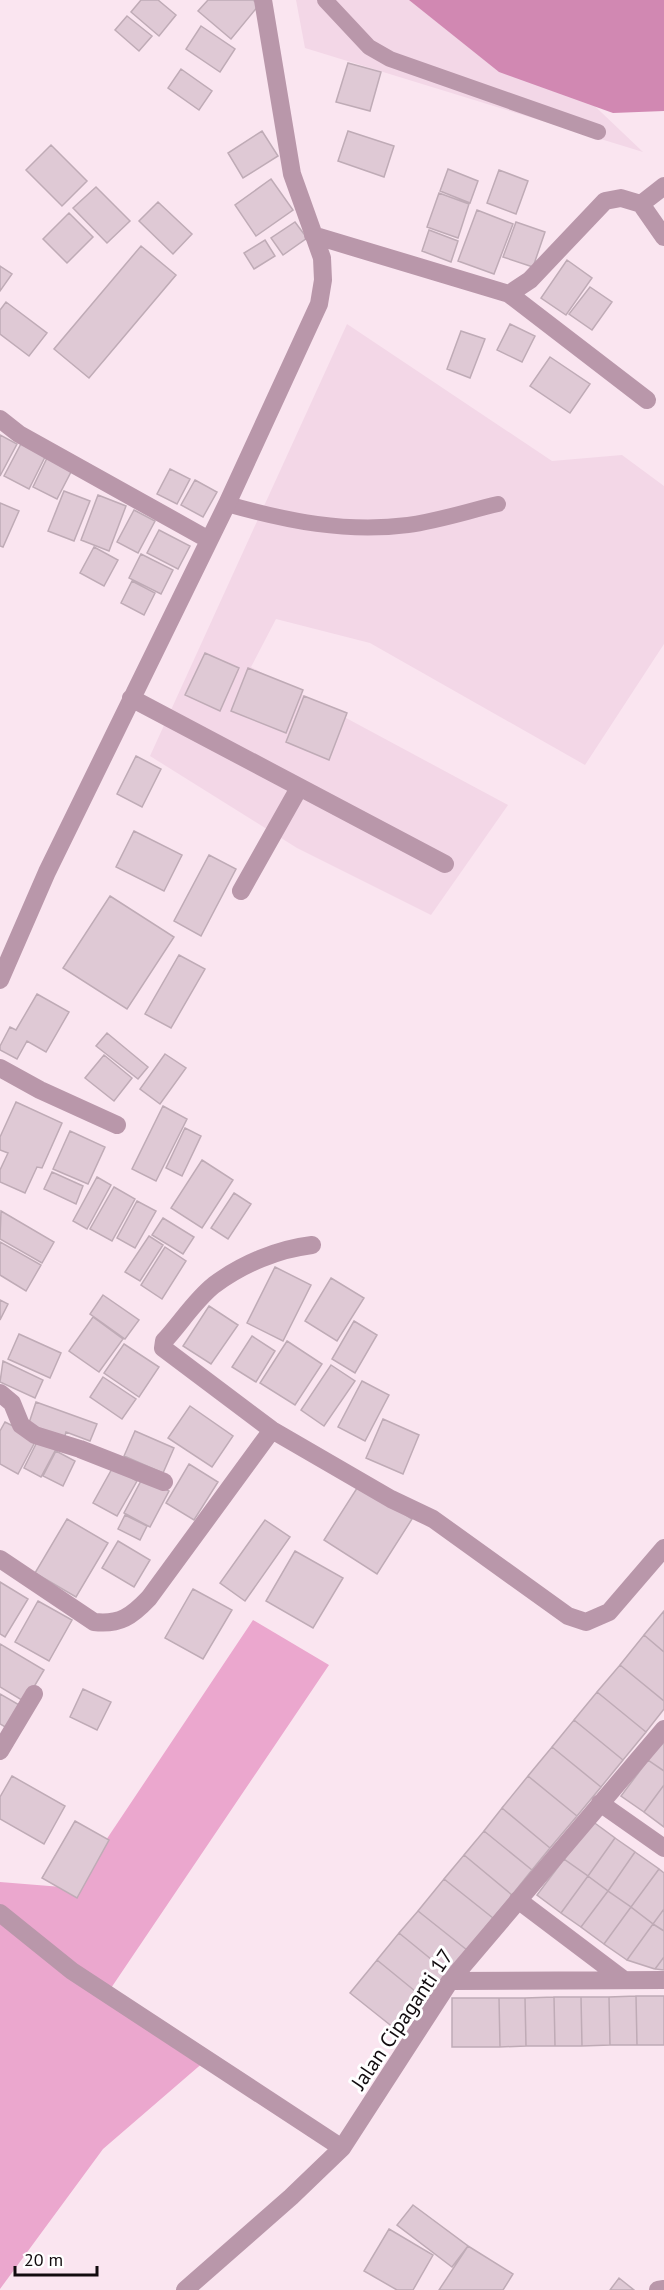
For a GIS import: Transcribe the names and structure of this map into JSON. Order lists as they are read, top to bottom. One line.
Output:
{"streets":{"street":["Jalan Cipaganti 17"]},"scale_bar":"20 m"}
